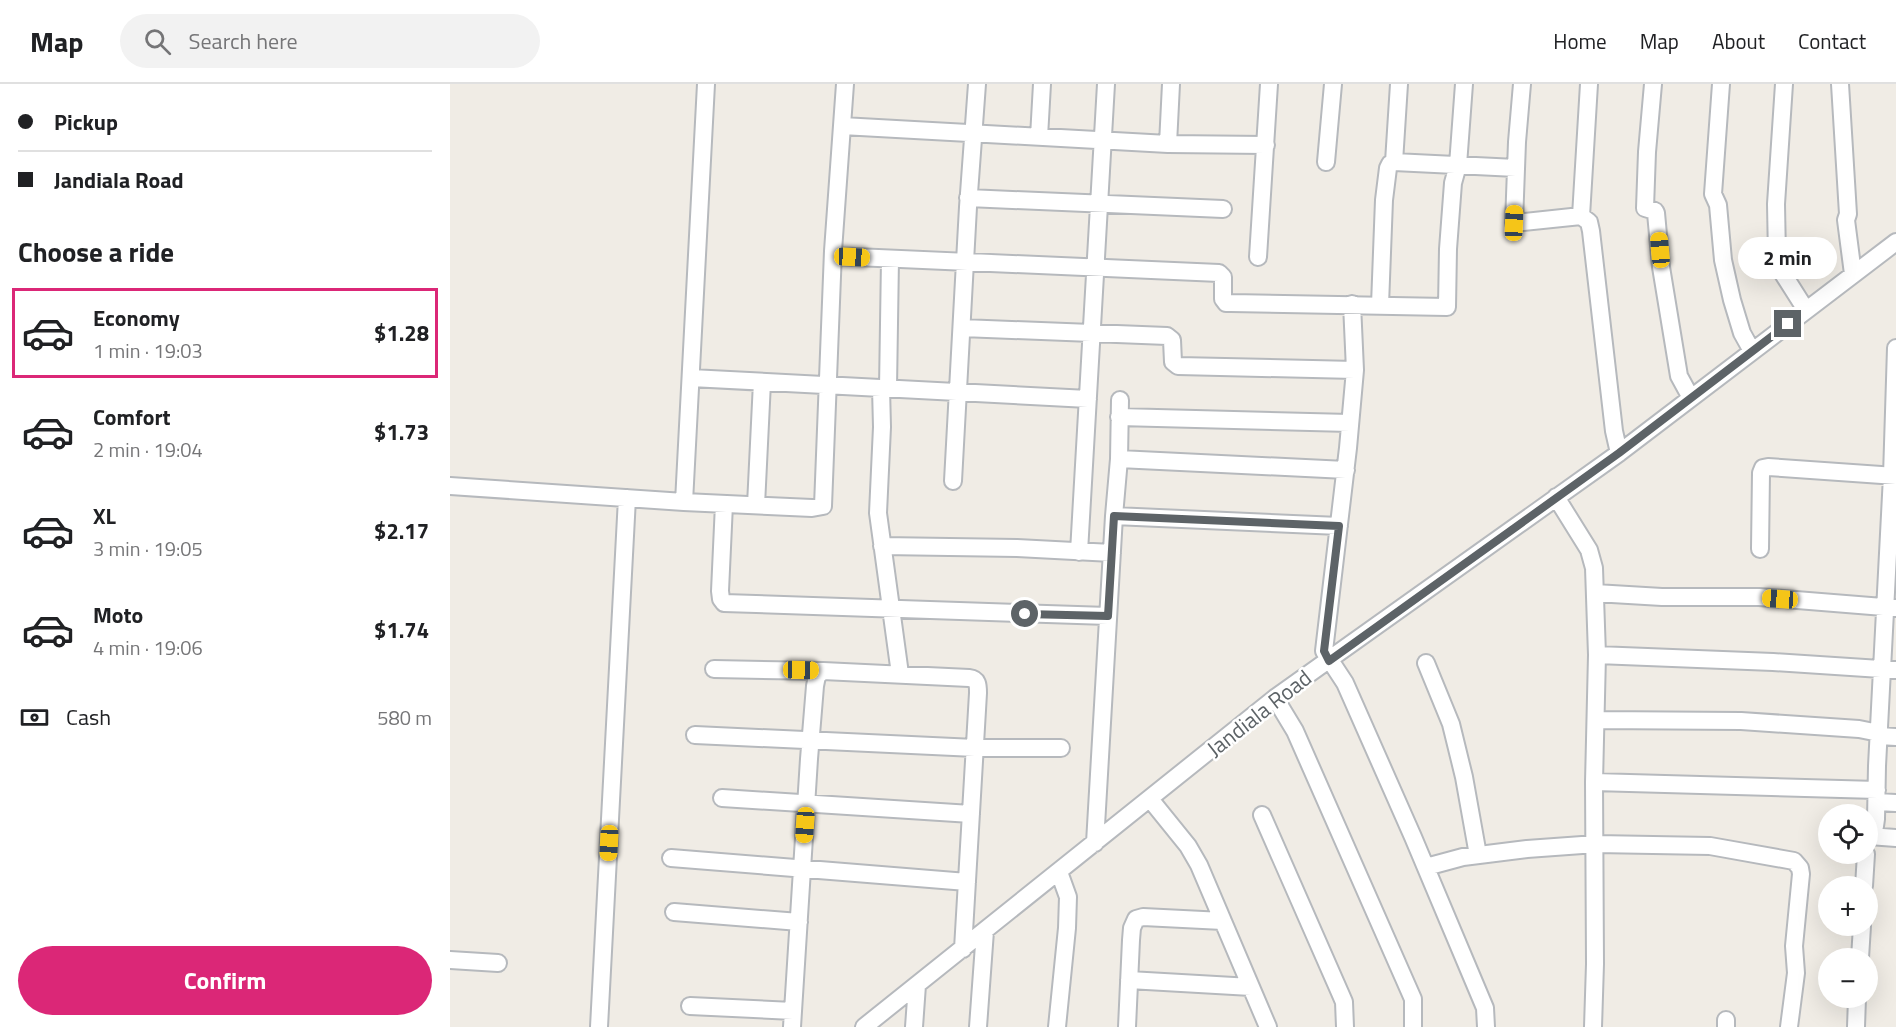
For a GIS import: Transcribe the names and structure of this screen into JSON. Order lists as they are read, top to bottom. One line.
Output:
{"streets":{"street":["Jandiala Road"]},"page":{"header":"Map","search":"Search here","nav":["Home","Map","About","Contact"],"banner":["Pickup","Jandiala Road"],"heading":"Choose a ride","bubble":"2 min","list":[{"name":"Economy","note":"1 min · 19:03","value":"$1.28"},{"name":"Comfort","note":"2 min · 19:04","value":"$1.73"},{"name":"XL","note":"3 min · 19:05","value":"$2.17"},{"name":"Moto","note":"4 min · 19:06","value":"$1.74"}],"pay":["Cash","580 m"],"map_buttons":["+","−"],"buttons":"Confirm"}}
